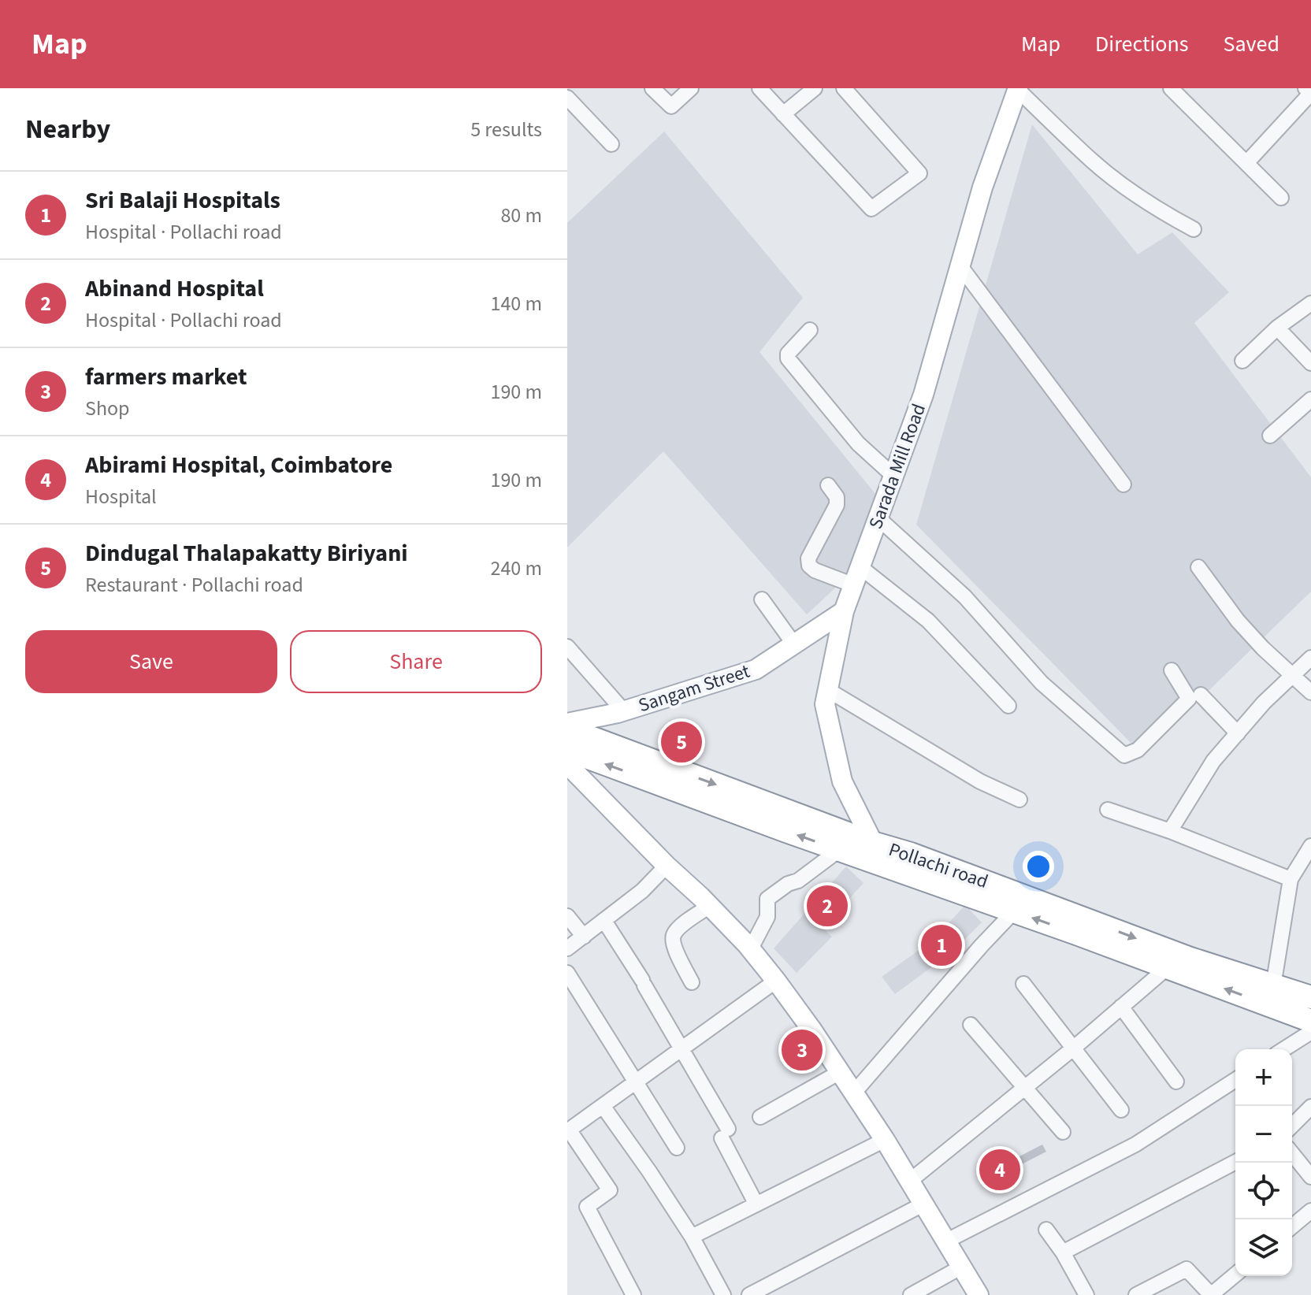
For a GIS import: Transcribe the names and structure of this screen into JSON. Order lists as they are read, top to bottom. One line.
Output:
{"streets":{"highway":["Pollachi road"],"main road":["Sarada Mill Road","Sangam Street"]},"crossings":[["Sarada Mill Road","Sangam Street"],["Sarada Mill Road","Pollachi road"]],"page":{"header":"Map","nav":["Map","Directions","Saved"],"heading":["Nearby","5 results"],"list":[{"mark":"1","name":"Sri Balaji Hospitals","note":"Hospital · Pollachi road","value":"80 m"},{"mark":"2","name":"Abinand Hospital","note":"Hospital · Pollachi road","value":"140 m"},{"mark":"3","name":"farmers market","note":"Shop","value":"190 m"},{"mark":"4","name":"Abirami Hospital, Coimbatore","note":"Hospital","value":"190 m"},{"mark":"5","name":"Dindugal Thalapakatty Biriyani","note":"Restaurant · Pollachi road","value":"240 m"}],"buttons":["Save","Share"],"pins":["5","2","1","3","4"],"map_buttons":["+","−"]}}
